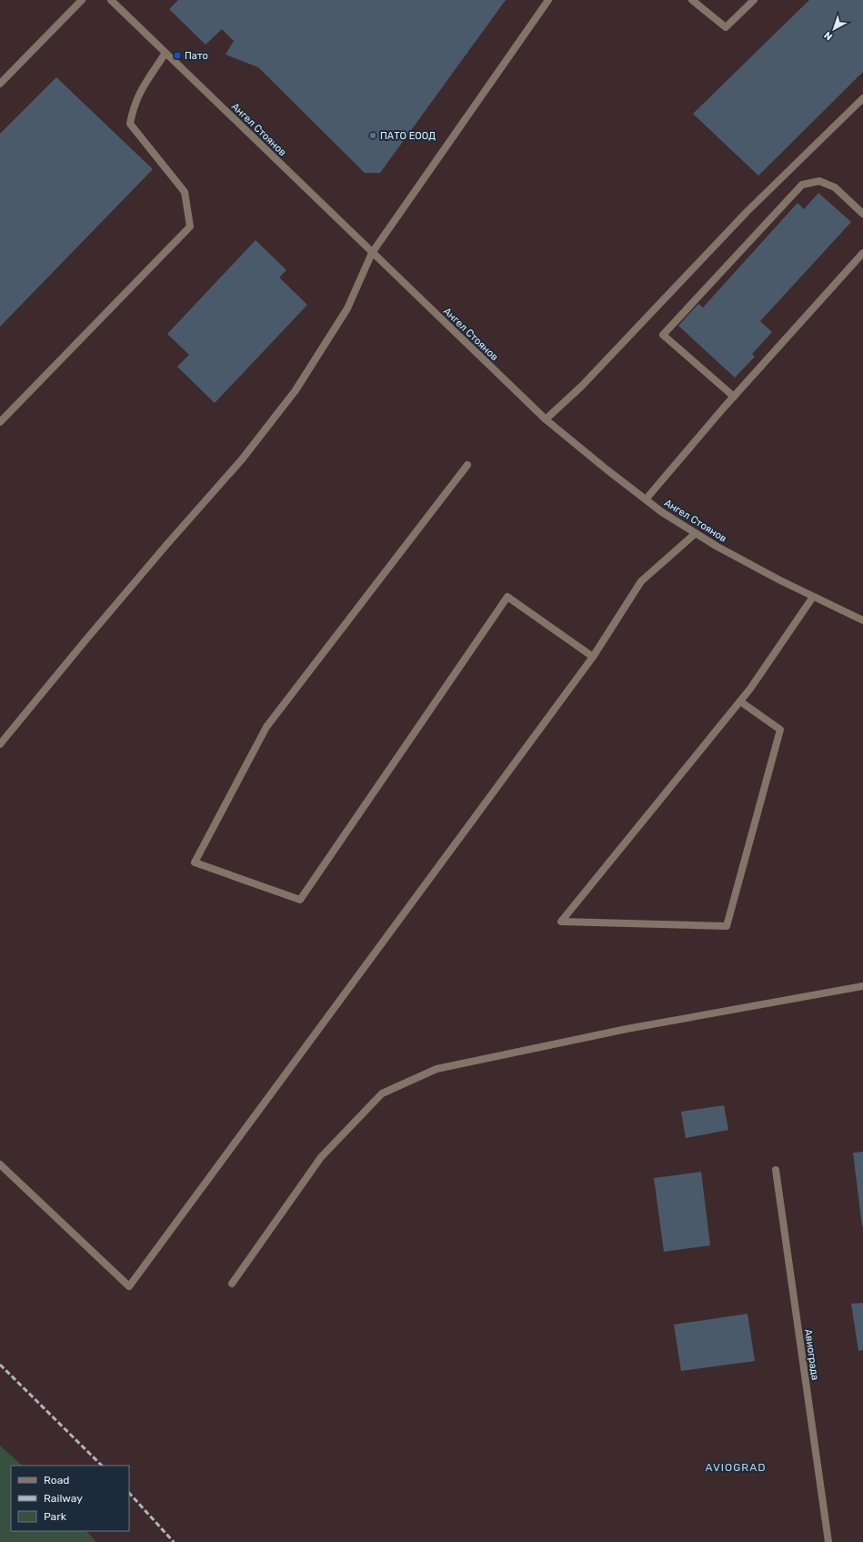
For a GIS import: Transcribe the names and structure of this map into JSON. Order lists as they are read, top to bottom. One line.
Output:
{"streets":{"street":["Ангел Стоянов","Авиограда"]},"districts":["AVIOGRAD"],"places":{"transit":["Пато"],"other":["ПАТО ЕООД"]},"legend":["Road","Railway","Park"],"north":"bottom left"}
